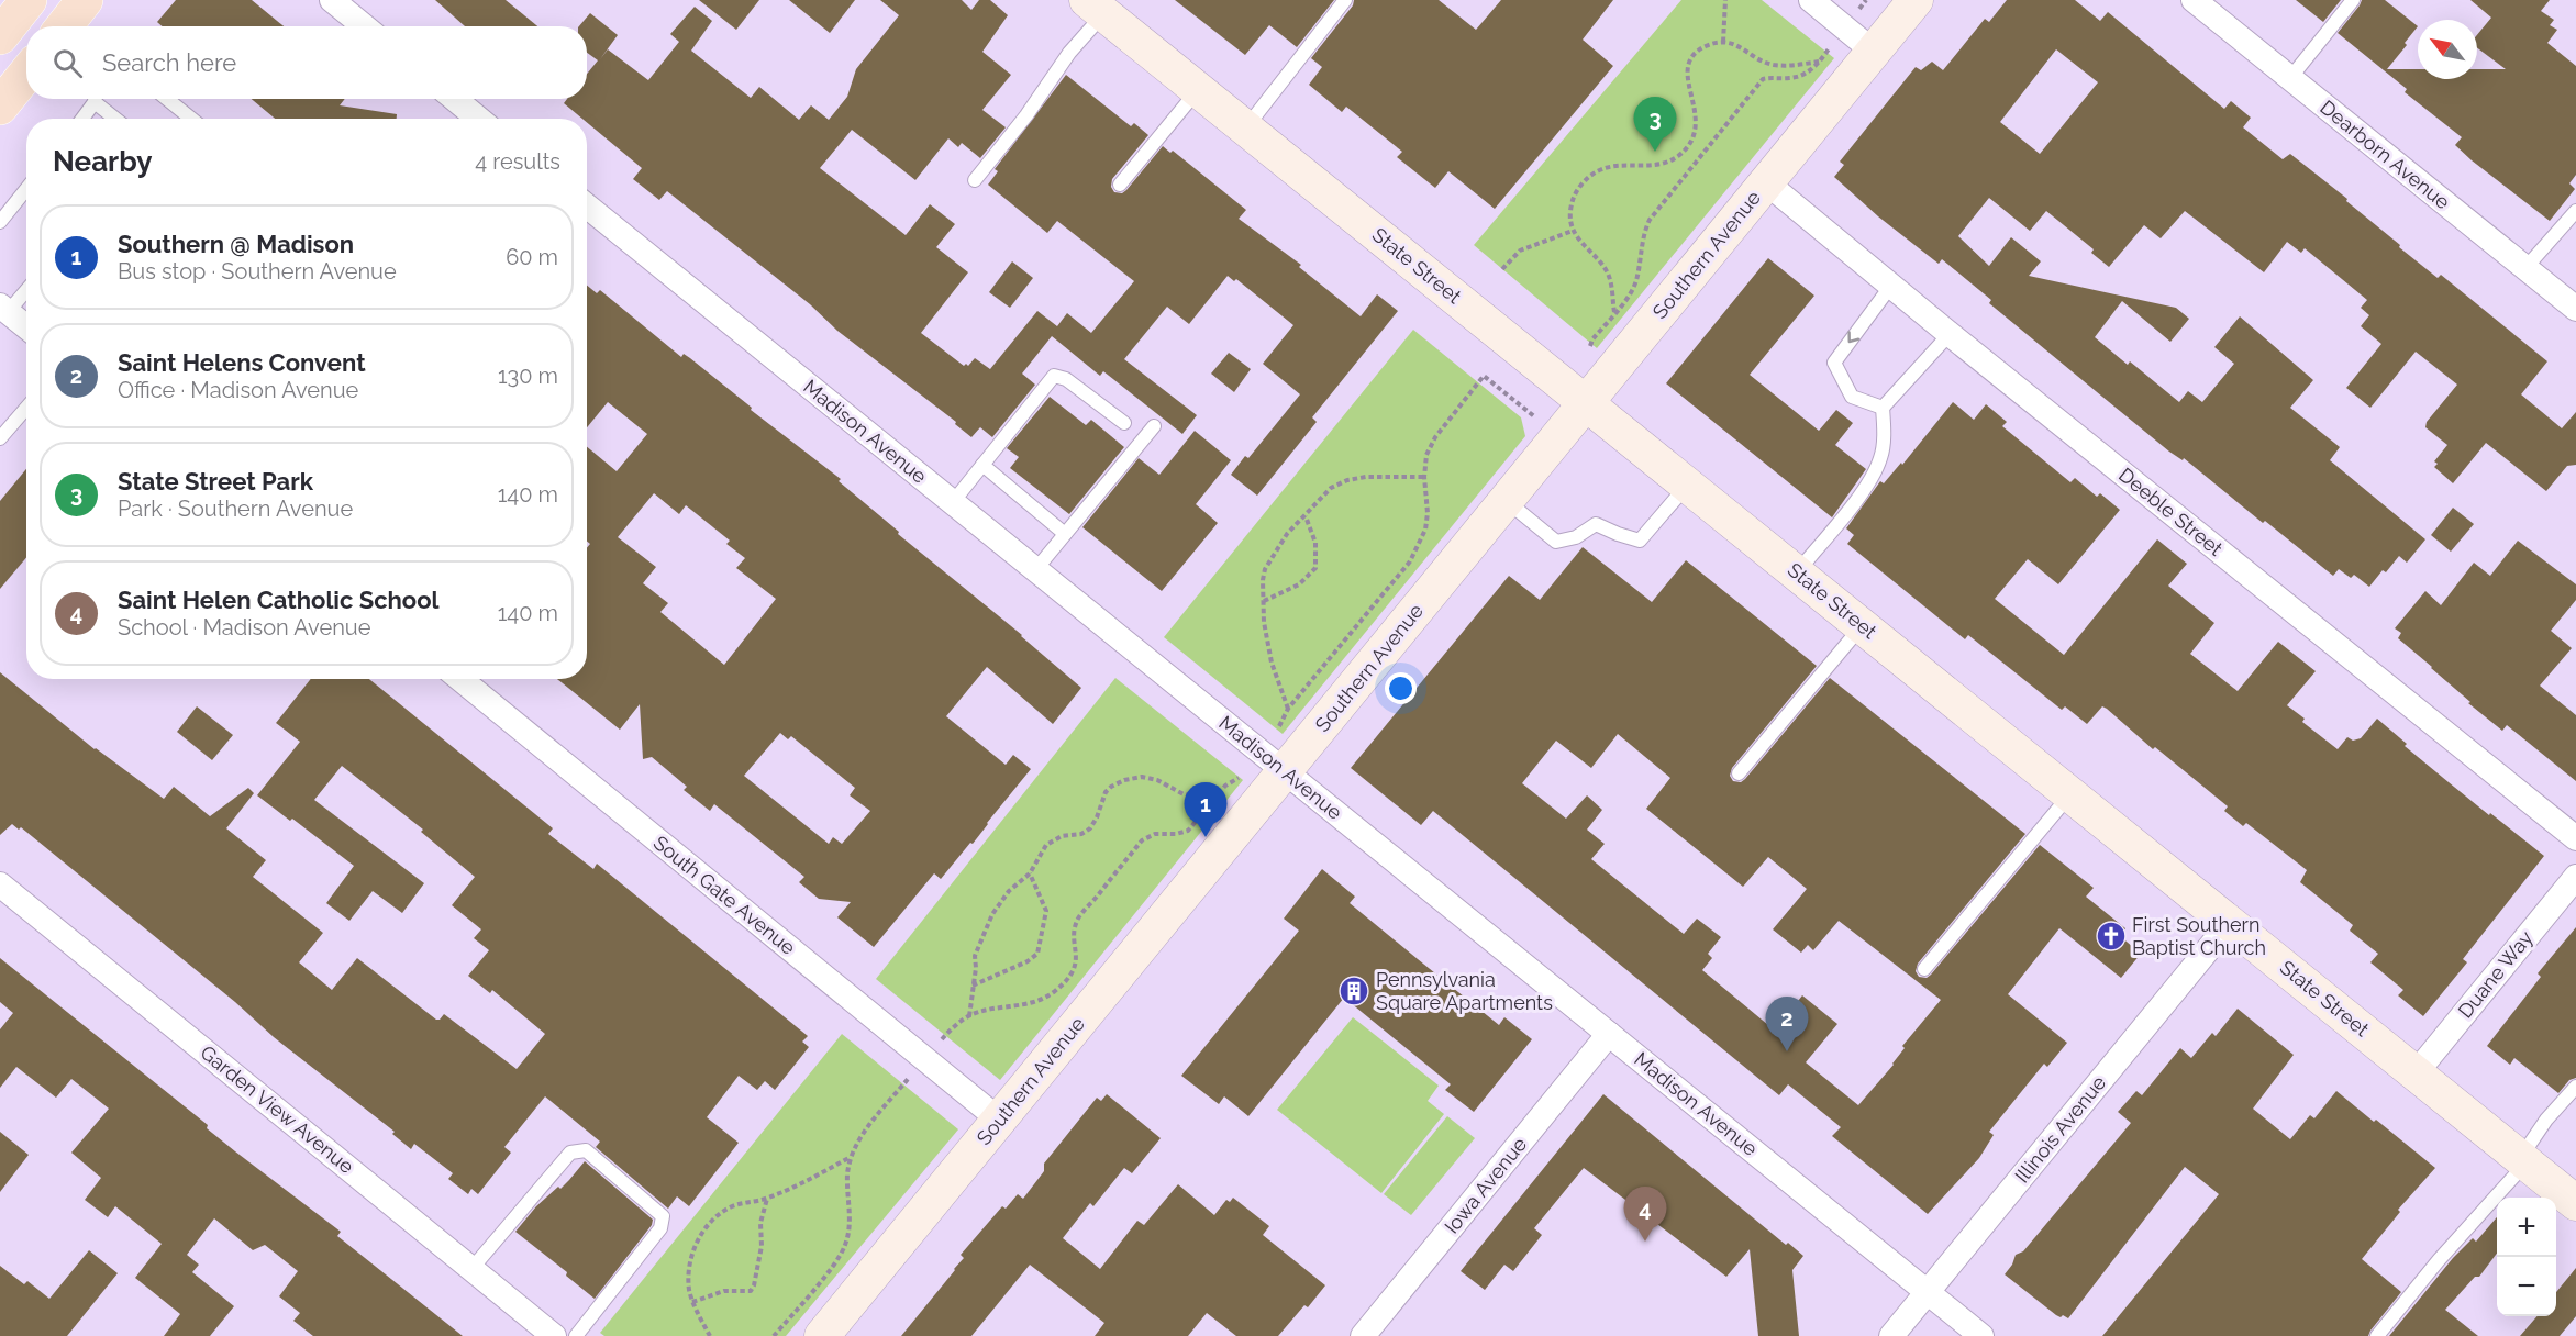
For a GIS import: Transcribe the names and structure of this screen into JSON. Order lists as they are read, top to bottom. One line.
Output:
{"streets":{"main road":["Southern Avenue","State Street"],"street":["Dearborn Avenue","Madison Avenue","Deeble Street","South Gate Avenue","Duane Way","Garden View Avenue","Illinois Avenue","Iowa Avenue"]},"crossings":[["Southern Avenue","State Street"],["Southern Avenue","Madison Avenue"],["Southern Avenue","Deeble Street"],["Southern Avenue","South Gate Avenue"],["State Street","Duane Way"],["State Street","Illinois Avenue"],["Madison Avenue","Illinois Avenue"],["Madison Avenue","Iowa Avenue"]],"places":{"church":["First Southern Baptist Church"],"building":["Pennsylvania Square Apartments"]},"north":"top left","page":{"search":"Search here","pins":["3","1","2","4"],"heading":["Nearby","4 results"],"list":[{"mark":"1","name":"Southern @ Madison","note":"Bus stop · Southern Avenue","value":"60 m"},{"mark":"2","name":"Saint Helens Convent","note":"Office · Madison Avenue","value":"130 m"},{"mark":"3","name":"State Street Park","note":"Park · Southern Avenue","value":"140 m"},{"mark":"4","name":"Saint Helen Catholic School","note":"School · Madison Avenue","value":"140 m"}],"map_buttons":["+","−"]}}
